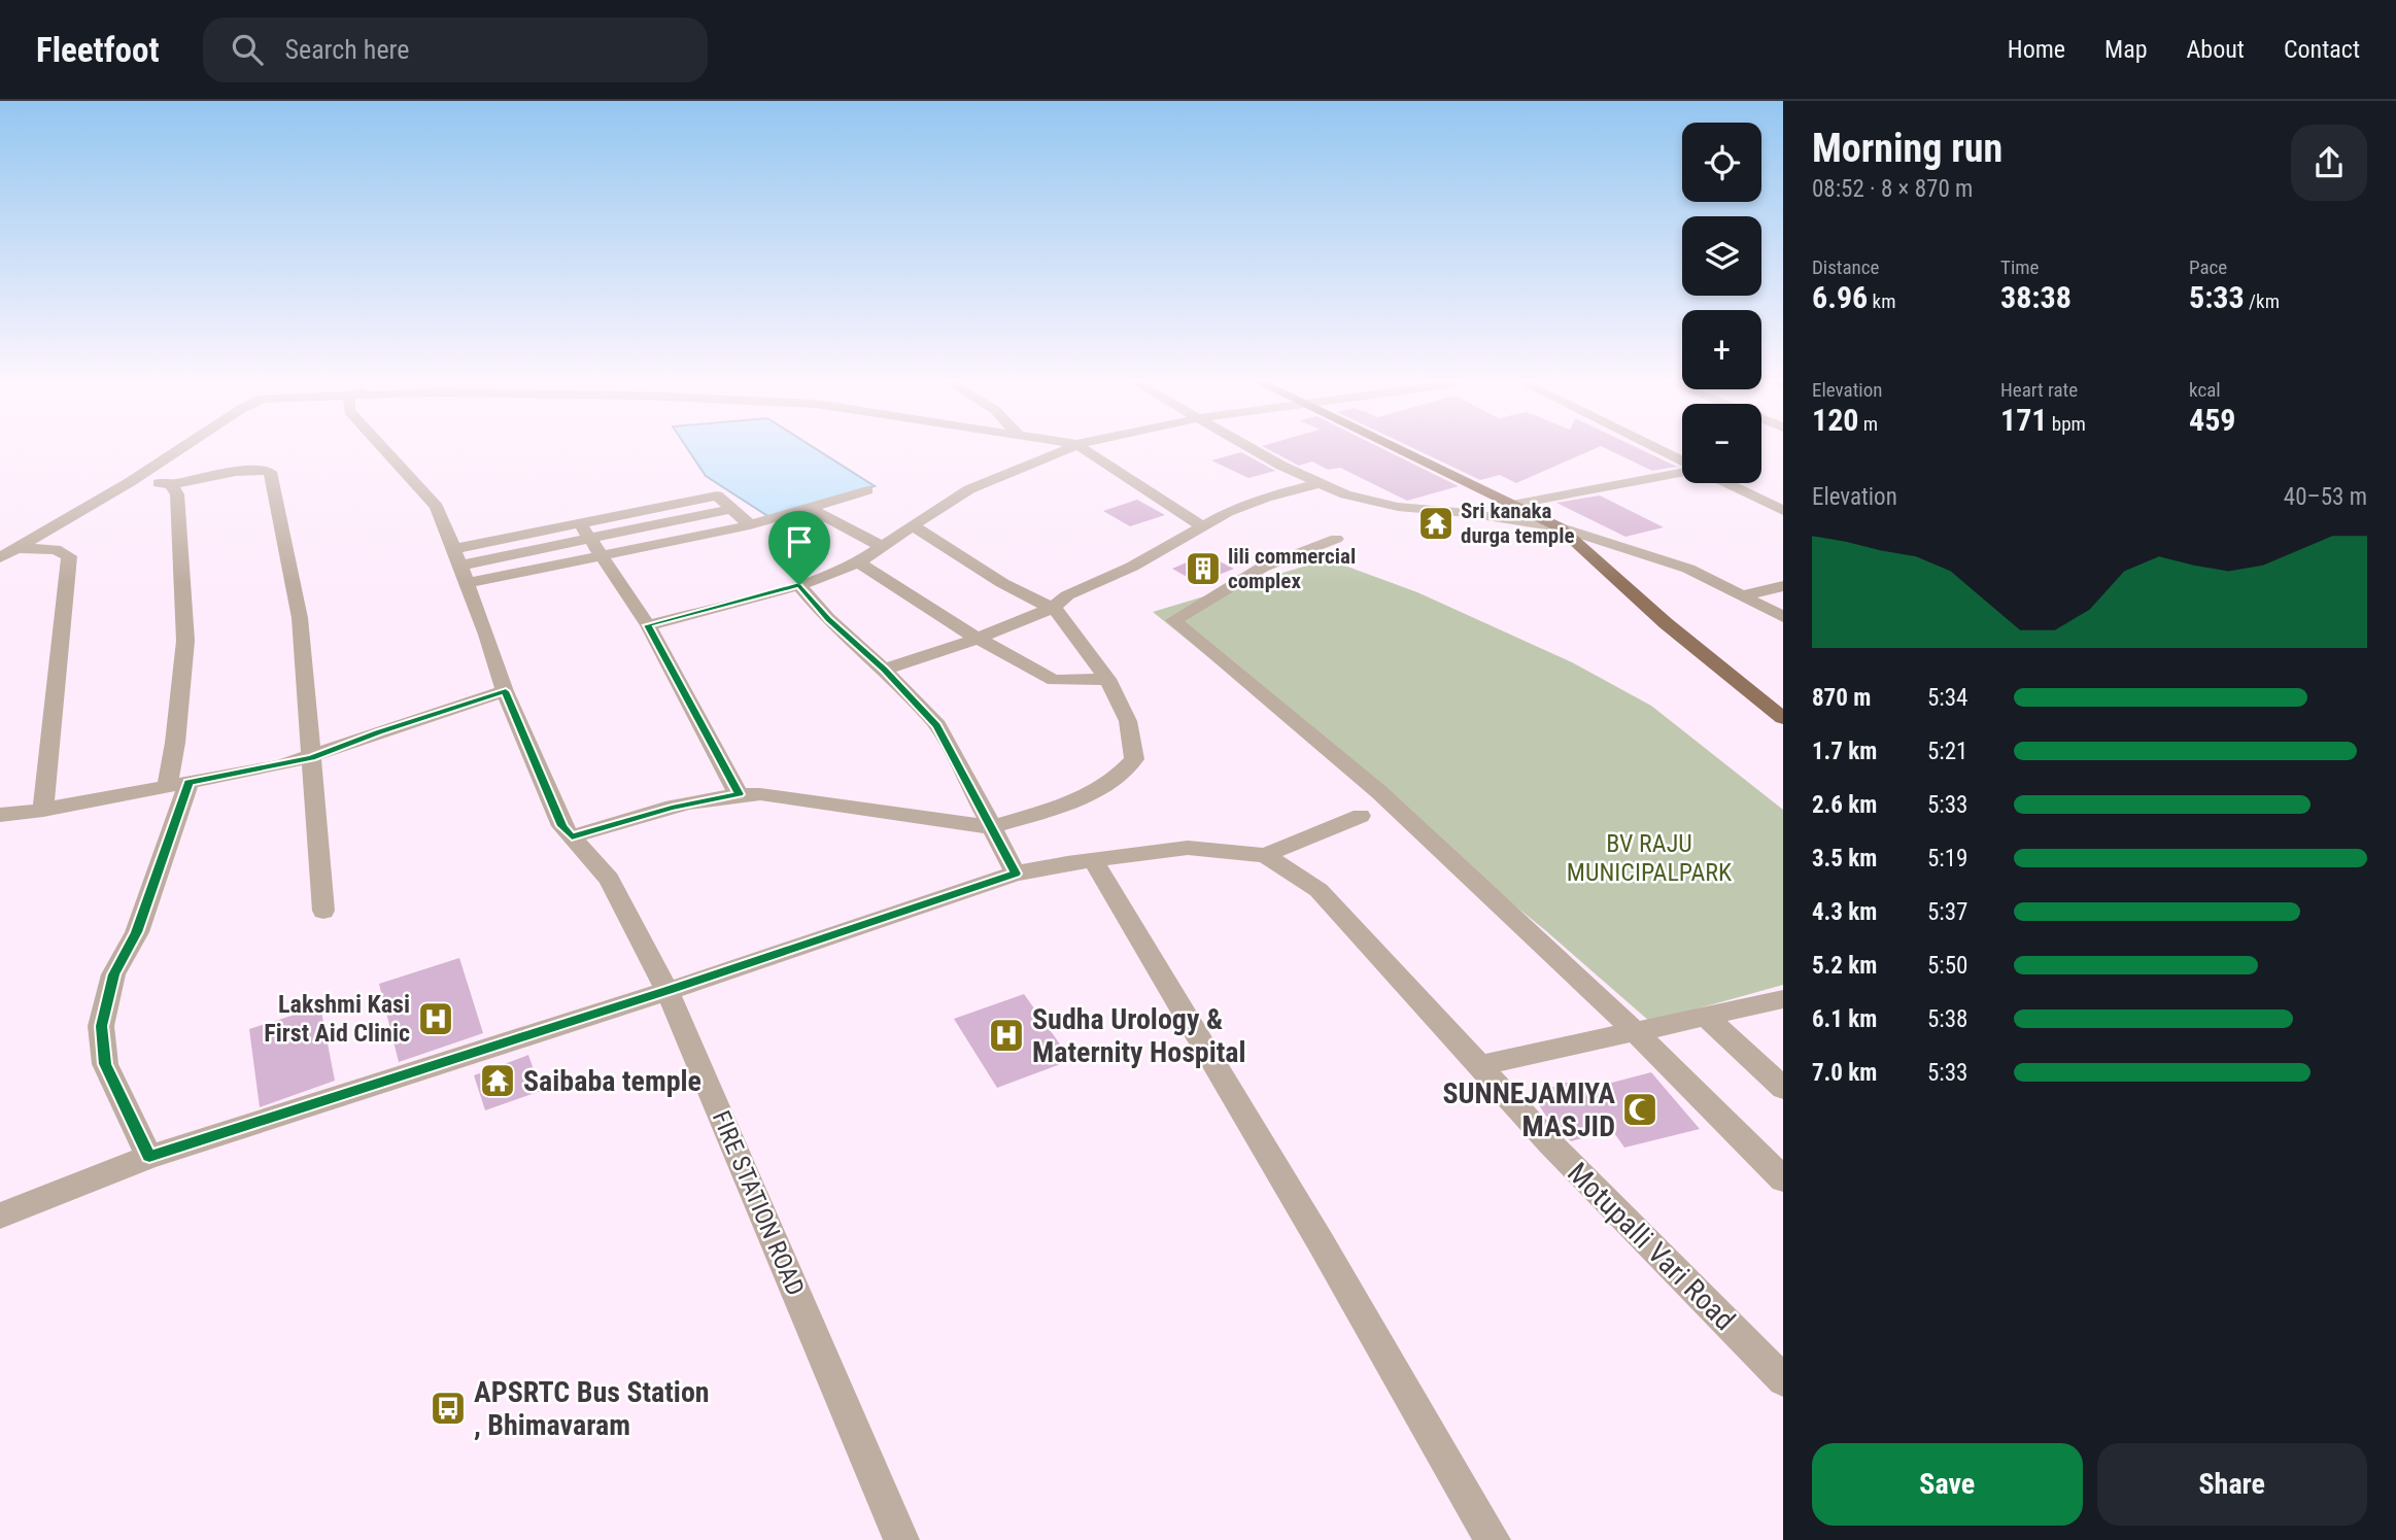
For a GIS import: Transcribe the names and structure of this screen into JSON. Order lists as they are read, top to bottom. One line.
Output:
{"streets":{"street":["FIRE STATION ROAD","Motupalli Vari Road"]},"crossings":[["FIRE STATION ROAD","Motupalli Vari Road"]],"parks":["BV RAJU MUNICIPALPARK"],"places":{"temple":["Sri kanaka durga temple","Saibaba temple"],"building":["lili commercial complex"],"hospital":["Lakshmi Kasi First Aid Clinic","Sudha Urology & Maternity Hospital"],"mosque":["SUNNEJAMIYA MASJID"],"bus stop":["APSRTC Bus Station , Bhimavaram"]},"page":{"header":"Fleetfoot","search":"Search here","nav":["Home","Map","About","Contact"],"heading":["Morning run","08:52 · 8 × 870 m"],"map_buttons":["+","−"],"stats":[["Distance","6.96 km"],["Time","38:38"],["Pace","5:33 /km"],["Elevation","120 m"],["Heart rate","171 bpm"],["kcal","459"]],"chart":["Elevation","40–53 m"],"list":[{"name":"870 m","note":"5:34"},{"name":"1.7 km","note":"5:21"},{"name":"2.6 km","note":"5:33"},{"name":"3.5 km","note":"5:19"},{"name":"4.3 km","note":"5:37"},{"name":"5.2 km","note":"5:50"},{"name":"6.1 km","note":"5:38"},{"name":"7.0 km","note":"5:33"}],"buttons":["Save","Share"]}}
